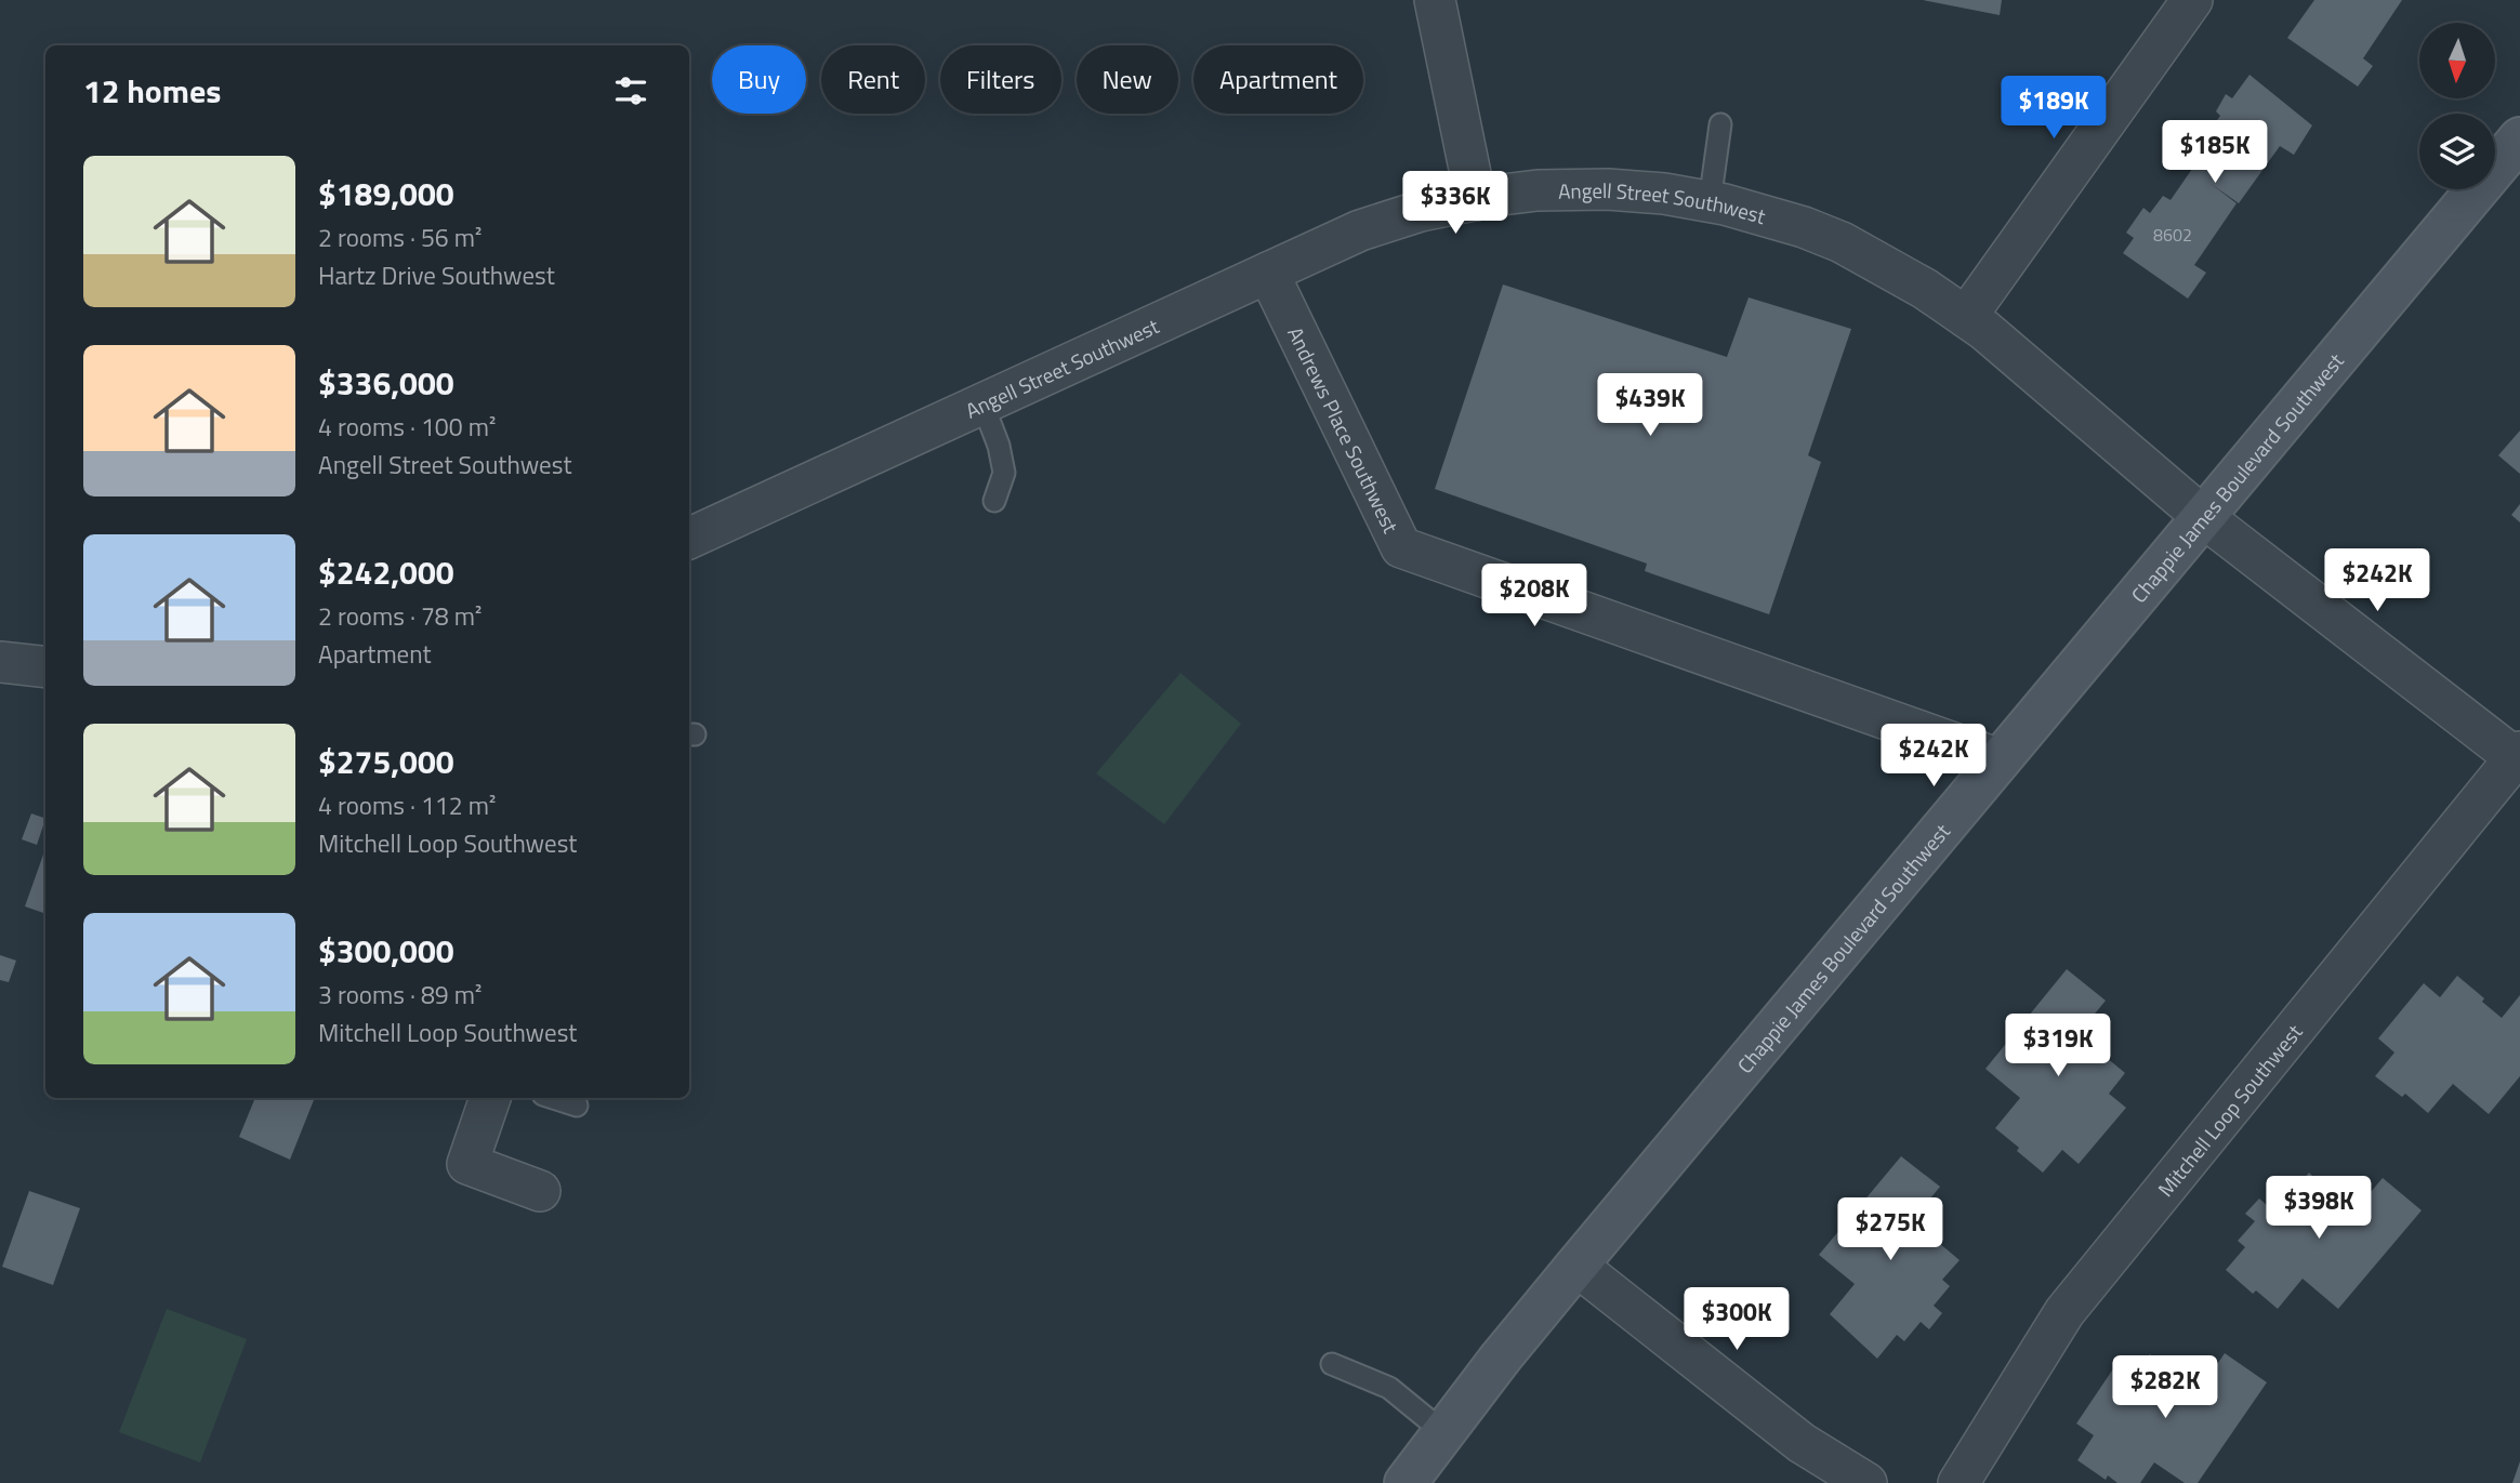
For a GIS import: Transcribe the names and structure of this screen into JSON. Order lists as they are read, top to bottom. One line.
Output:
{"streets":{"street":["Angell Street Southwest","Andrews Place Southwest","Chappie James Boulevard Southwest","Mitchell Loop Southwest"]},"crossings":[["Angell Street Southwest","Andrews Place Southwest"],["Angell Street Southwest","Chappie James Boulevard Southwest"],["Angell Street Southwest","Mitchell Loop Southwest"],["Andrews Place Southwest","Chappie James Boulevard Southwest"]],"house_numbers":["8602"],"north":"bottom","page":{"chip":["Buy","Rent","Filters","New","Apartment"],"heading":"12 homes","price":["$189K","$185K","$336K","$439K","$242K","$208K","$242K","$319K","$398K","$275K","$300K","$282K"],"list":[{"name":"$189,000","note":"2 rooms · 56 m² · Hartz Drive Southwest"},{"name":"$336,000","note":"4 rooms · 100 m² · Angell Street Southwest"},{"name":"$242,000","note":"2 rooms · 78 m² · Apartment"},{"name":"$275,000","note":"4 rooms · 112 m² · Mitchell Loop Southwest"},{"name":"$300,000","note":"3 rooms · 89 m² · Mitchell Loop Southwest"}]}}
